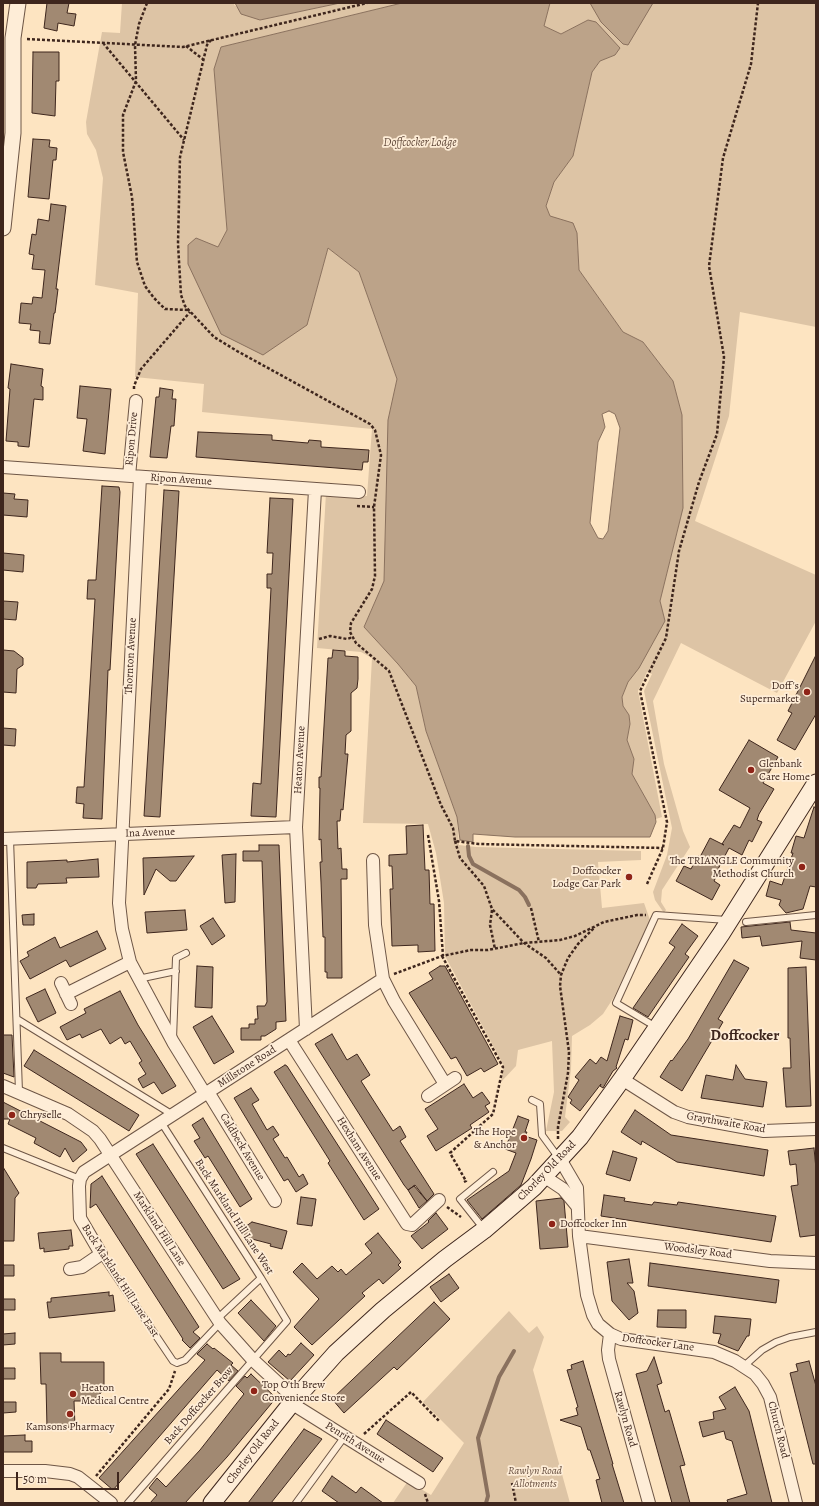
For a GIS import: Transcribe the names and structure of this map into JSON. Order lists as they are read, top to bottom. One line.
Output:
{"streets":{"main road":["Chorley Old Road"],"street":["Ripon Drive","Ripon Avenue","Thornton Avenue","Heaton Avenue","Ina Avenue","Millstone Road","Graythwaite Road","Caldbeck Avenue","Hexham Avenue","Markland Hill Lane","Woodsley Road","Back Markland Hill Lane East","Doffcocker Lane","Rawlyn Road","Church Road","Penrith Avenue"],"lane":["Back Markland Hill Lane West","Back Doffcocker Brow"]},"crossings":[["Ripon Drive","Ripon Avenue"],["Ripon Drive","Thornton Avenue"],["Ripon Avenue","Thornton Avenue"],["Ripon Avenue","Heaton Avenue"],["Thornton Avenue","Ina Avenue"],["Thornton Avenue","Caldbeck Avenue"],["Heaton Avenue","Ina Avenue"],["Heaton Avenue","Millstone Road"],["Millstone Road","Caldbeck Avenue"],["Millstone Road","Hexham Avenue"],["Millstone Road","Back Markland Hill Lane West"],["Millstone Road","Markland Hill Lane"],["Millstone Road","Back Markland Hill Lane East"],["Graythwaite Road","Chorley Old Road"],["Chorley Old Road","Markland Hill Lane"],["Chorley Old Road","Doffcocker Lane"],["Chorley Old Road","Penrith Avenue"],["Back Markland Hill Lane West","Back Doffcocker Brow"],["Markland Hill Lane","Back Doffcocker Brow"],["Markland Hill Lane","Penrith Avenue"],["Woodsley Road","Doffcocker Lane"],["Doffcocker Lane","Rawlyn Road"],["Doffcocker Lane","Church Road"]],"districts":["Doffcocker"],"water":["Doffcocker Lodge"],"parks":["Rawlyn Road Allotments"],"places":["Doff's Supermarket","Glenbank Care Home","The TRIANGLE Community Methodist Church","Doffcocker Lodge Car Park","Chryselle","The Hope & Anchor","Doffcocker Inn","Top O'th Brew Convenience Store","Heaton Medical Centre","Kamsons Pharmacy"],"scale_bar":"50 m"}
